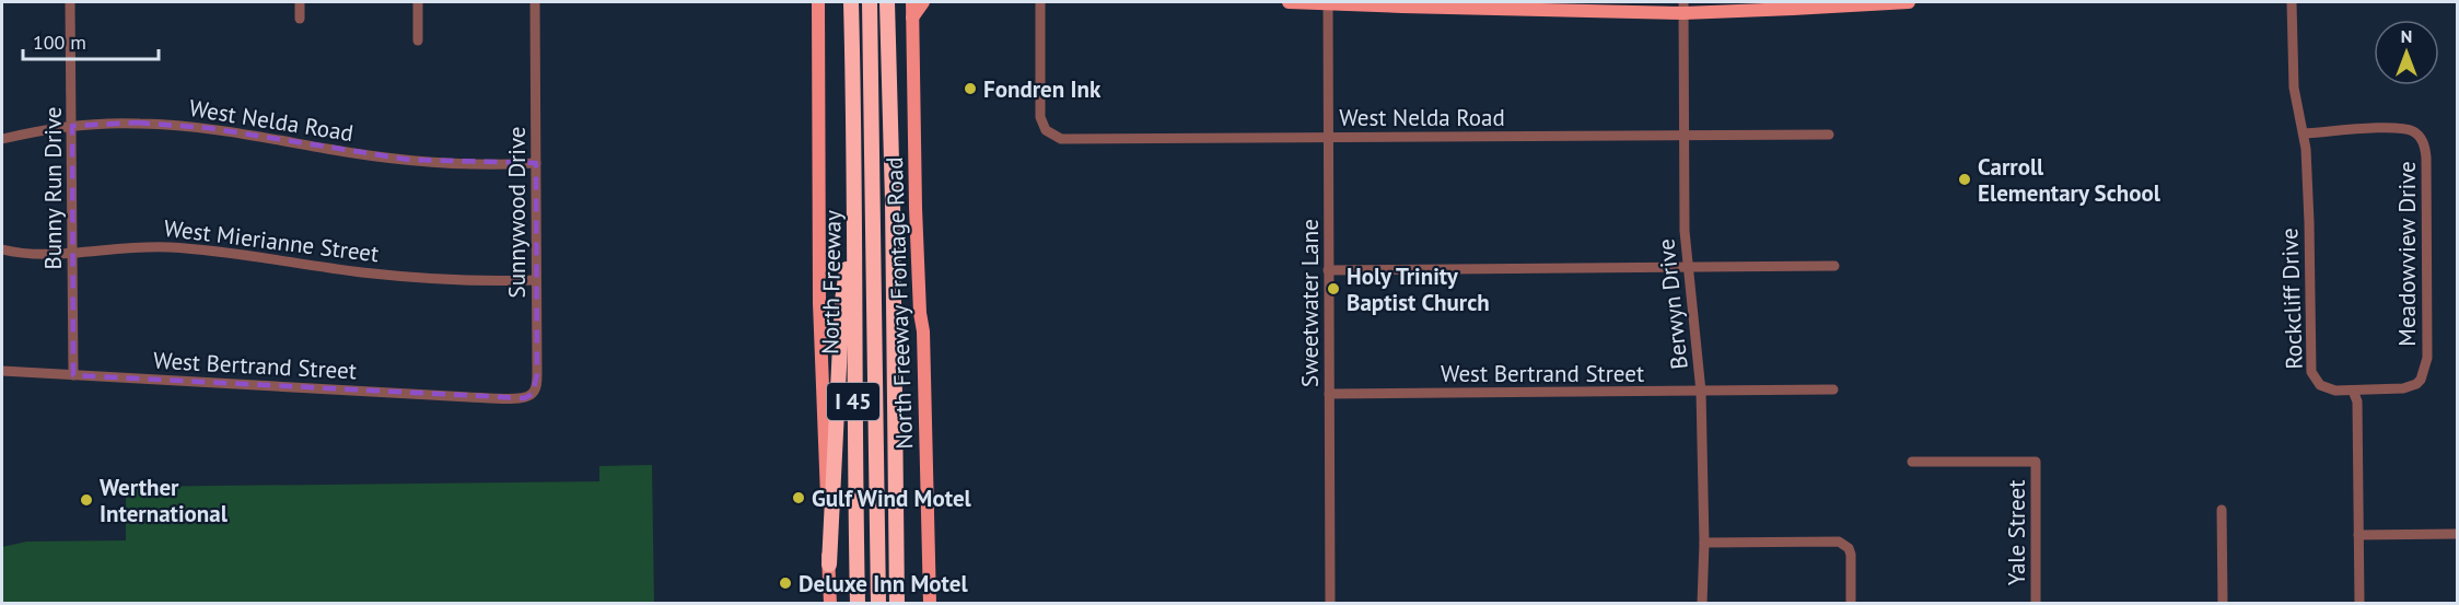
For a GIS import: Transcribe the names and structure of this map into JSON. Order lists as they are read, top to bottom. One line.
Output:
{"streets":{"highway":["North Freeway","I 45"],"main road":["North Freeway Frontage Road"],"street":["West Nelda Road","Bunny Run Drive","Sunnywood Drive","West Mierianne Street","Meadowview Drive","Rockcliff Drive","Sweetwater Lane","Berwyn Drive","West Bertrand Street","Yale Street"]},"crossings":[["West Nelda Road","Bunny Run Drive"],["West Nelda Road","Sunnywood Drive"],["West Nelda Road","Sweetwater Lane"],["West Nelda Road","Berwyn Drive"],["Bunny Run Drive","West Mierianne Street"],["Bunny Run Drive","West Bertrand Street"],["Sunnywood Drive","West Mierianne Street"],["Sunnywood Drive","West Bertrand Street"],["Meadowview Drive","Rockcliff Drive"],["Sweetwater Lane","West Bertrand Street"],["Berwyn Drive","West Bertrand Street"]],"places":["Fondren Ink","Carroll Elementary School","Holy Trinity Baptist Church","Gulf Wind Motel","Werther International","Deluxe Inn Motel"],"scale_bar":"100 m","north":"top"}
